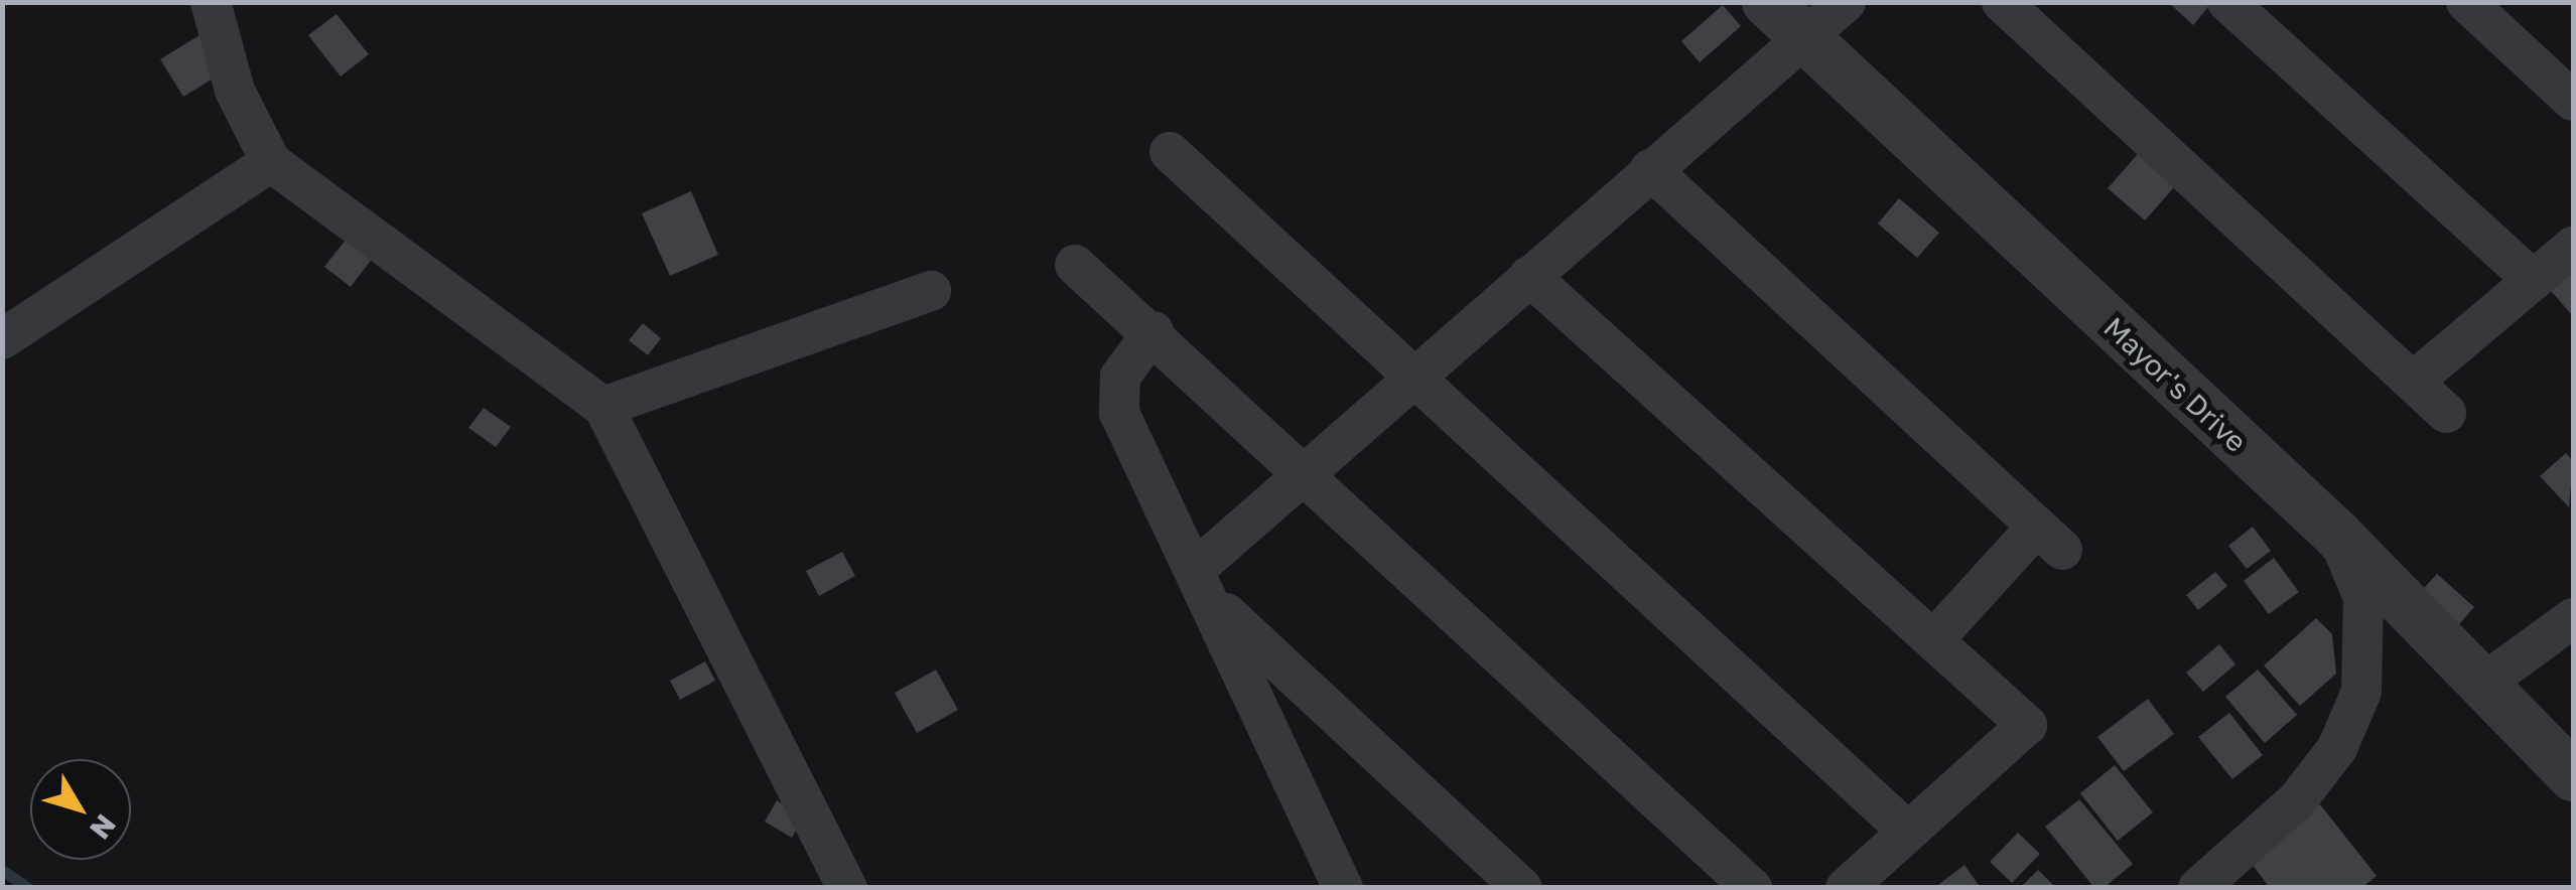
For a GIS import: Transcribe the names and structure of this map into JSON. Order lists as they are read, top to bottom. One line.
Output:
{"streets":{"street":["Mayor's Drive"]},"north":"bottom right"}
